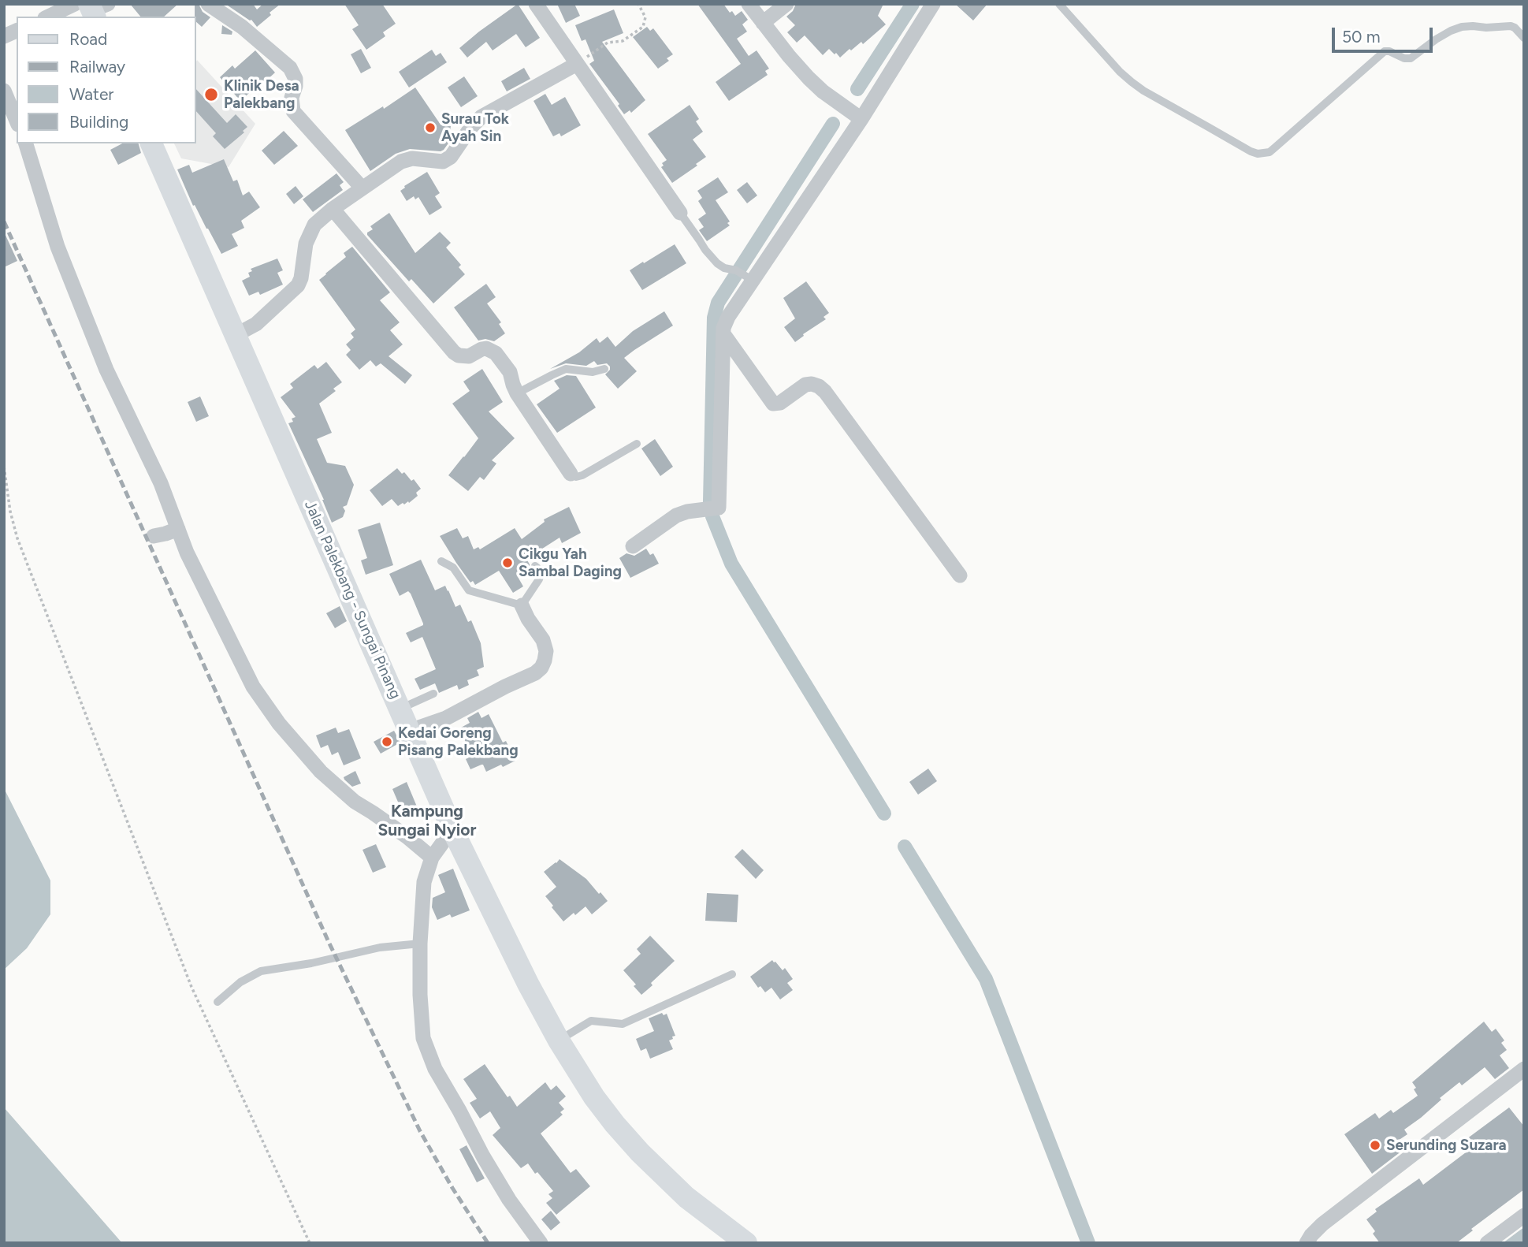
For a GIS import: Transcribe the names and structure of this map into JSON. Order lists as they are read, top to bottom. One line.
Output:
{"streets":{"street":["Jalan Palekbang - Sungai Pinang"]},"districts":["Kampung Sungai Nyior"],"places":["Klinik Desa Palekbang","Surau Tok Ayah Sin","Cikgu Yah Sambal Daging","Kedai Goreng Pisang Palekbang","Serunding Suzara"],"legend":["Road","Railway","Water","Building"],"scale_bar":"50 m"}
